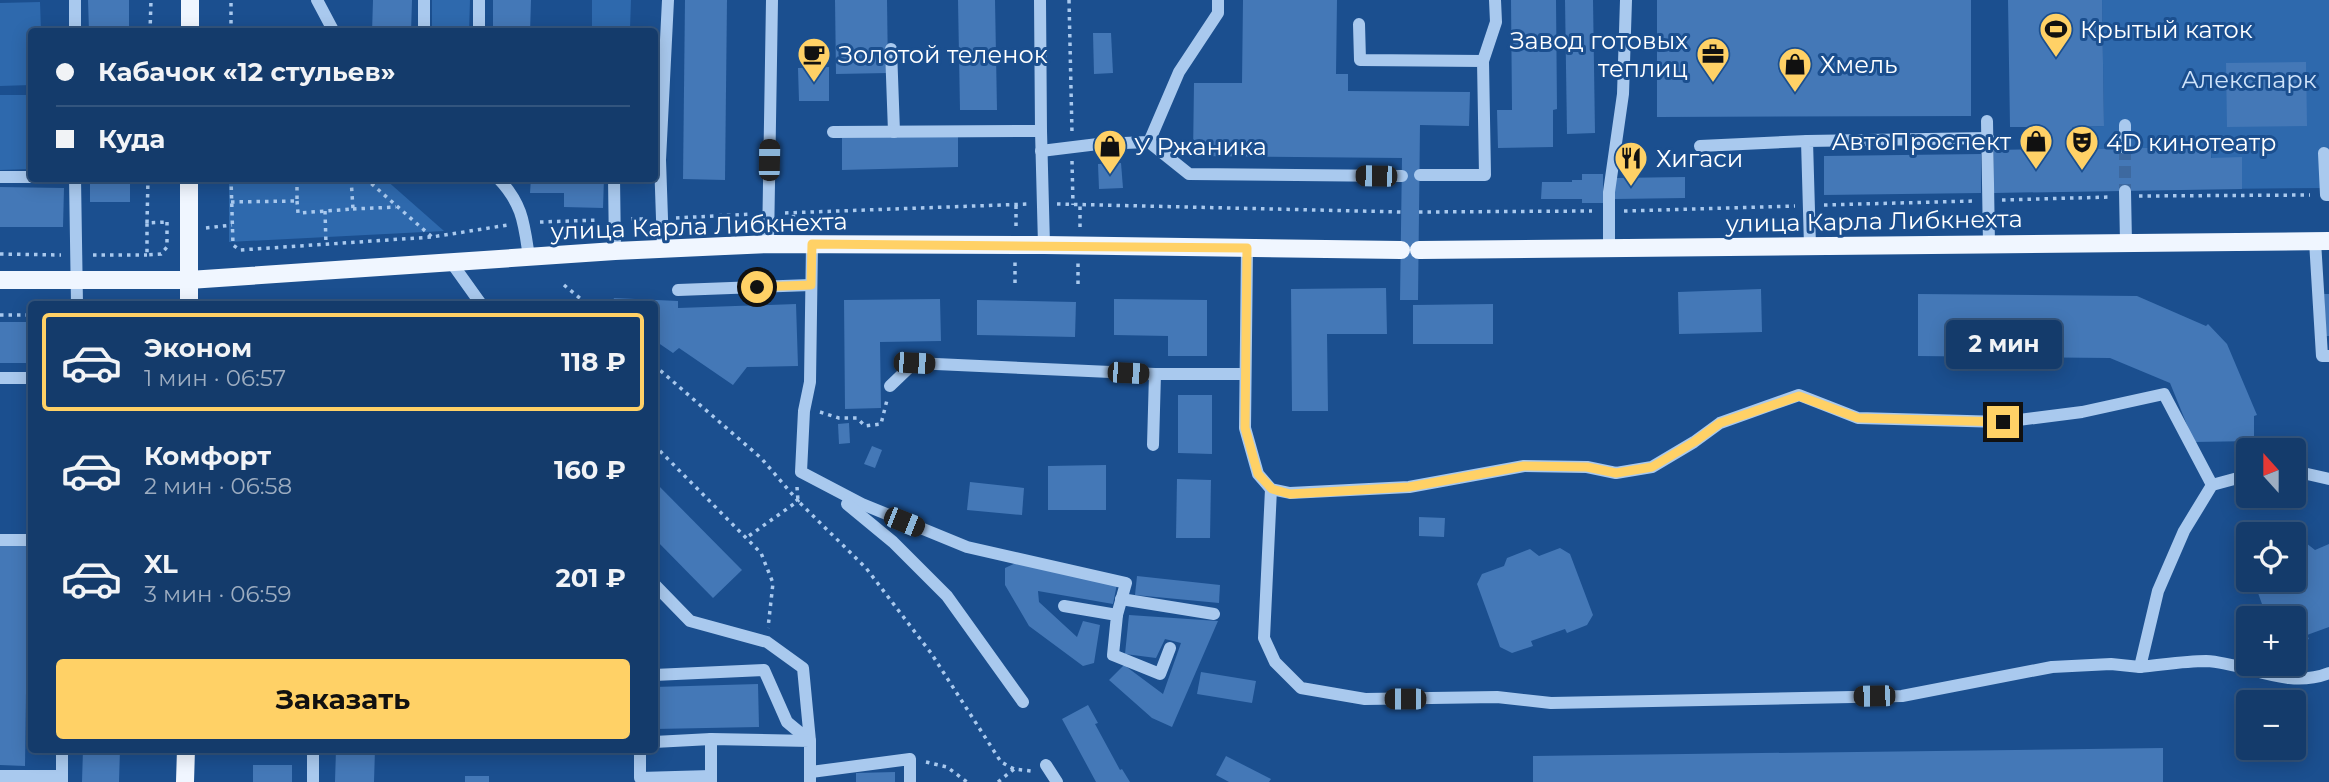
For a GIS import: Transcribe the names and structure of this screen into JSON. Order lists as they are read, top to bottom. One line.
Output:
{"streets":{"main road":["улица Карла Либкнехта"]},"parks":["Алекспарк"],"places":{"sports":["Крытый каток"],"cafe":["Золотой теленок"],"office":["Завод готовых теплиц"],"shop":["Хмель","АвтоПроспект","У Ржаника"],"theatre":["4D кинотеатр"],"restaurant":["Хигаси"]},"north":"top","page":{"banner":["Кабачок «12 стульев»","Куда"],"list":[{"name":"Эконом","note":"1 мин · 06:57","value":"118 ₽"},{"name":"Комфорт","note":"2 мин · 06:58","value":"160 ₽"},{"name":"XL","note":"3 мин · 06:59","value":"201 ₽"}],"bubble":"2 мин","map_buttons":["+","−"],"buttons":"Заказать"}}
